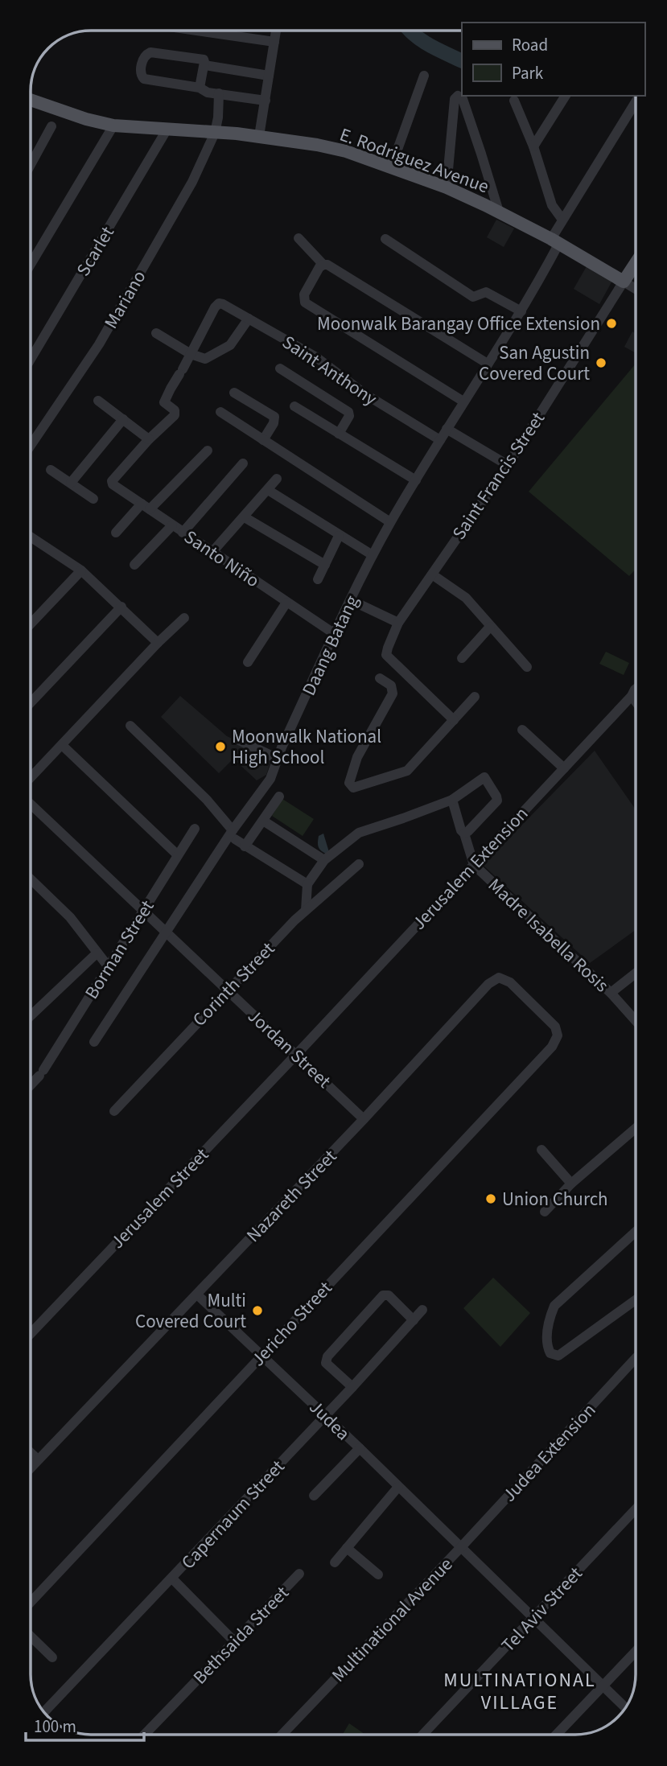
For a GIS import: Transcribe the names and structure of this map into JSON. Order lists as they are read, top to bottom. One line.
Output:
{"streets":{"main road":["E. Rodriguez Avenue"],"street":["Scarlet","Mariano","Saint Anthony","Saint Francis Street","Santo Niño","Daang Batang","Jerusalem Extension","Madre Isabella Rosis","Borman Street","Corinth Street","Jordan Street","Nazareth Street","Jerusalem Street","Jericho Street","Judea","Judea Extension","Capernaum Street","Tel Aviv Street","Multinational Avenue","Bethsaida Street"]},"crossings":[["E. Rodriguez Avenue","Scarlet"],["E. Rodriguez Avenue","Mariano"],["E. Rodriguez Avenue","Saint Francis Street"],["E. Rodriguez Avenue","Daang Batang"],["Saint Anthony","Daang Batang"],["Santo Niño","Daang Batang"],["Daang Batang","Jordan Street"],["Jerusalem Extension","Madre Isabella Rosis"],["Jerusalem Extension","Jordan Street"],["Jerusalem Extension","Jerusalem Street"],["Borman Street","Jordan Street"],["Corinth Street","Jordan Street"],["Jordan Street","Nazareth Street"],["Jordan Street","Jerusalem Street"],["Nazareth Street","Jericho Street"],["Nazareth Street","Judea"],["Jericho Street","Judea"],["Judea","Judea Extension"],["Judea","Capernaum Street"],["Judea","Multinational Avenue"],["Judea Extension","Multinational Avenue"],["Tel Aviv Street","Multinational Avenue"]],"districts":["MULTINATIONAL VILLAGE"],"places":["Moonwalk Barangay Office Extension","San Agustin Covered Court","Moonwalk National High School","Union Church","Multi Covered Court"],"legend":["Road","Park"],"scale_bar":"100 m"}
